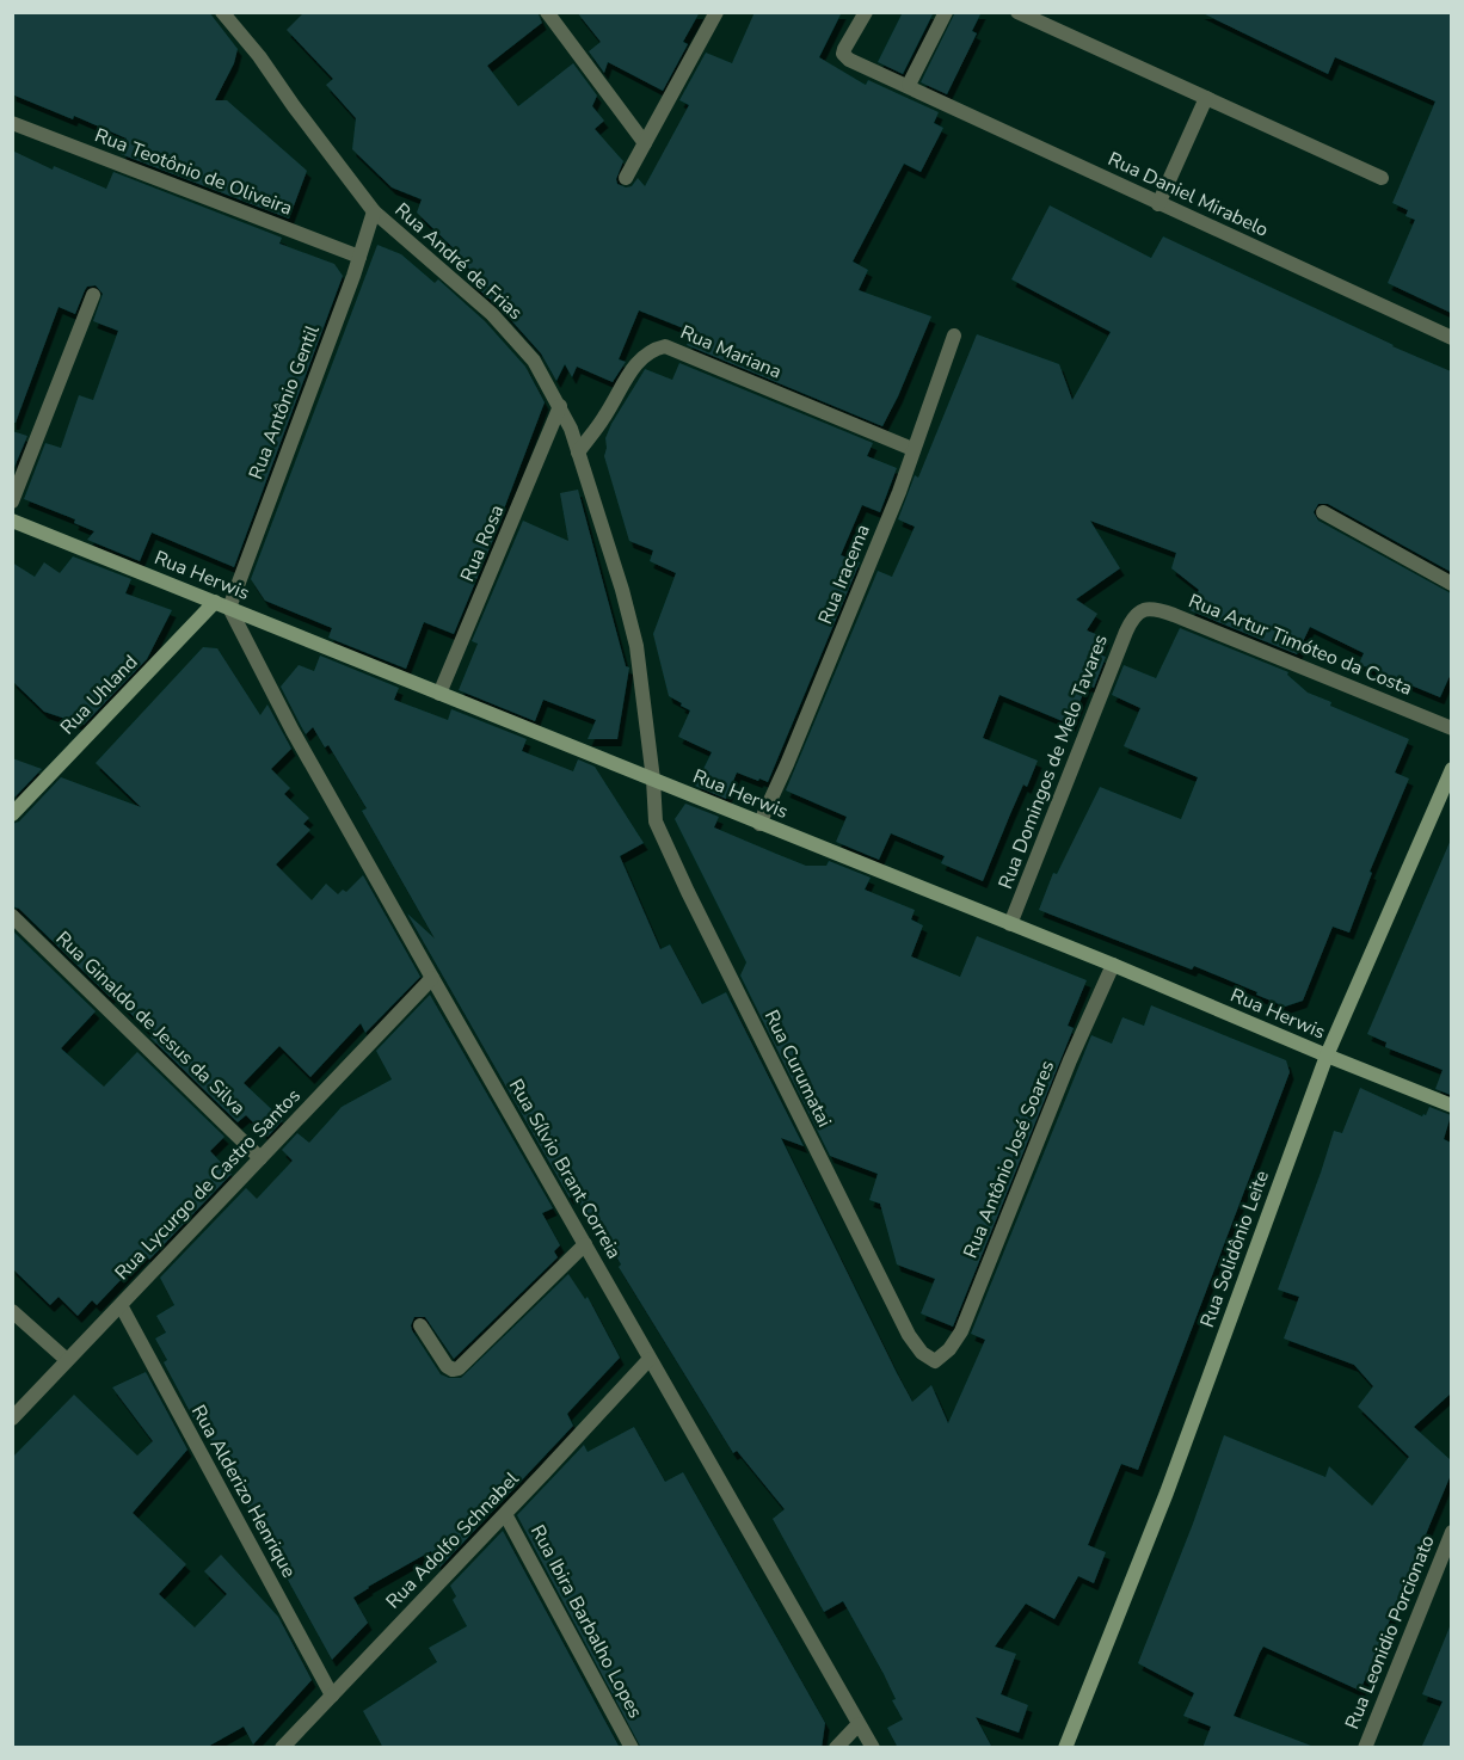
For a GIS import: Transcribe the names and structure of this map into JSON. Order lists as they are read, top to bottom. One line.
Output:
{"streets":{"main road":["Rua Herwis","Rua Uhland","Rua Solidônio Leite"],"street":["Rua Teotônio de Oliveira","Rua Daniel Mirabelo","Rua André de Frias","Rua Mariana","Rua Antônio Gentil","Rua Rosa","Rua Iracema","Rua Artur Timóteo da Costa","Rua Domingos de Melo Tavares","Rua Ginaldo de Jesus da Silva","Rua Curumatai","Rua Antônio José Soares","Rua Sílvio Brant Correia","Rua Lycurgo de Castro Santos","Rua Alderizo Henrique","Rua Adolfo Schnabel","Rua Ibira Barbalho Lopes","Rua Leonidio Porcionato"]},"crossings":[["Rua Teotônio de Oliveira","Rua Antônio Gentil"],["Rua André de Frias","Rua Mariana"],["Rua André de Frias","Rua Antônio Gentil"],["Rua André de Frias","Rua Rosa"],["Rua André de Frias","Rua Herwis"],["Rua André de Frias","Rua Curumatai"],["Rua Mariana","Rua Iracema"],["Rua Antônio Gentil","Rua Herwis"],["Rua Antônio Gentil","Rua Uhland"],["Rua Antônio Gentil","Rua Sílvio Brant Correia"],["Rua Rosa","Rua Herwis"],["Rua Iracema","Rua Herwis"],["Rua Herwis","Rua Uhland"],["Rua Herwis","Rua Domingos de Melo Tavares"],["Rua Herwis","Rua Curumatai"],["Rua Herwis","Rua Antônio José Soares"],["Rua Herwis","Rua Sílvio Brant Correia"],["Rua Herwis","Rua Solidônio Leite"],["Rua Artur Timóteo da Costa","Rua Domingos de Melo Tavares"],["Rua Uhland","Rua Sílvio Brant Correia"],["Rua Ginaldo de Jesus da Silva","Rua Lycurgo de Castro Santos"],["Rua Curumatai","Rua Antônio José Soares"],["Rua Sílvio Brant Correia","Rua Lycurgo de Castro Santos"],["Rua Sílvio Brant Correia","Rua Adolfo Schnabel"],["Rua Lycurgo de Castro Santos","Rua Alderizo Henrique"],["Rua Alderizo Henrique","Rua Adolfo Schnabel"],["Rua Adolfo Schnabel","Rua Ibira Barbalho Lopes"]]}
